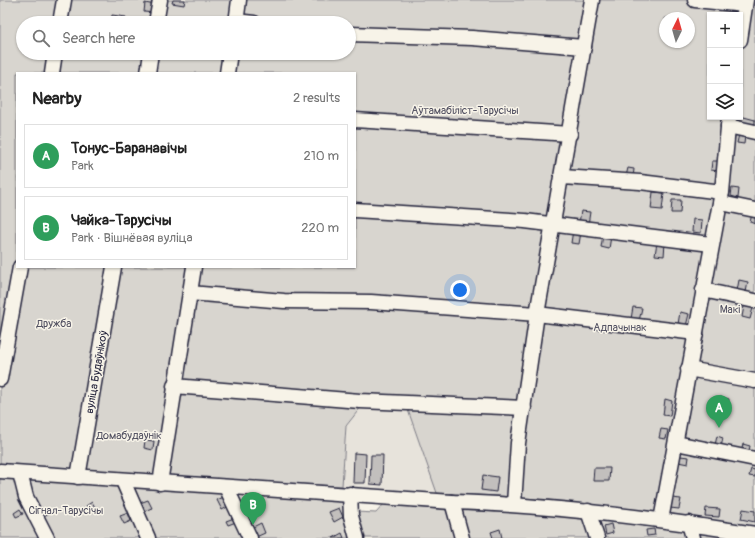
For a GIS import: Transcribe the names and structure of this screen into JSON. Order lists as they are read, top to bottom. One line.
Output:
{"streets":{"street":["вуліца Будаўнікоў"]},"parks":["Аўтамабіліст-Тарусічы","Макі","Дружба","Адпачынак","Домабудаўнік","Сігнал-Тарусічы"],"north":"top","page":{"map_buttons":["+","−"],"search":"Search here","heading":["Nearby","2 results"],"list":[{"mark":"A","name":"Тонус-Баранавічы","note":"Park","value":"210 m"},{"mark":"B","name":"Чайка-Тарусічы","note":"Park · Вішнёвая вуліца","value":"220 m"}],"pins":["A","B"]}}
